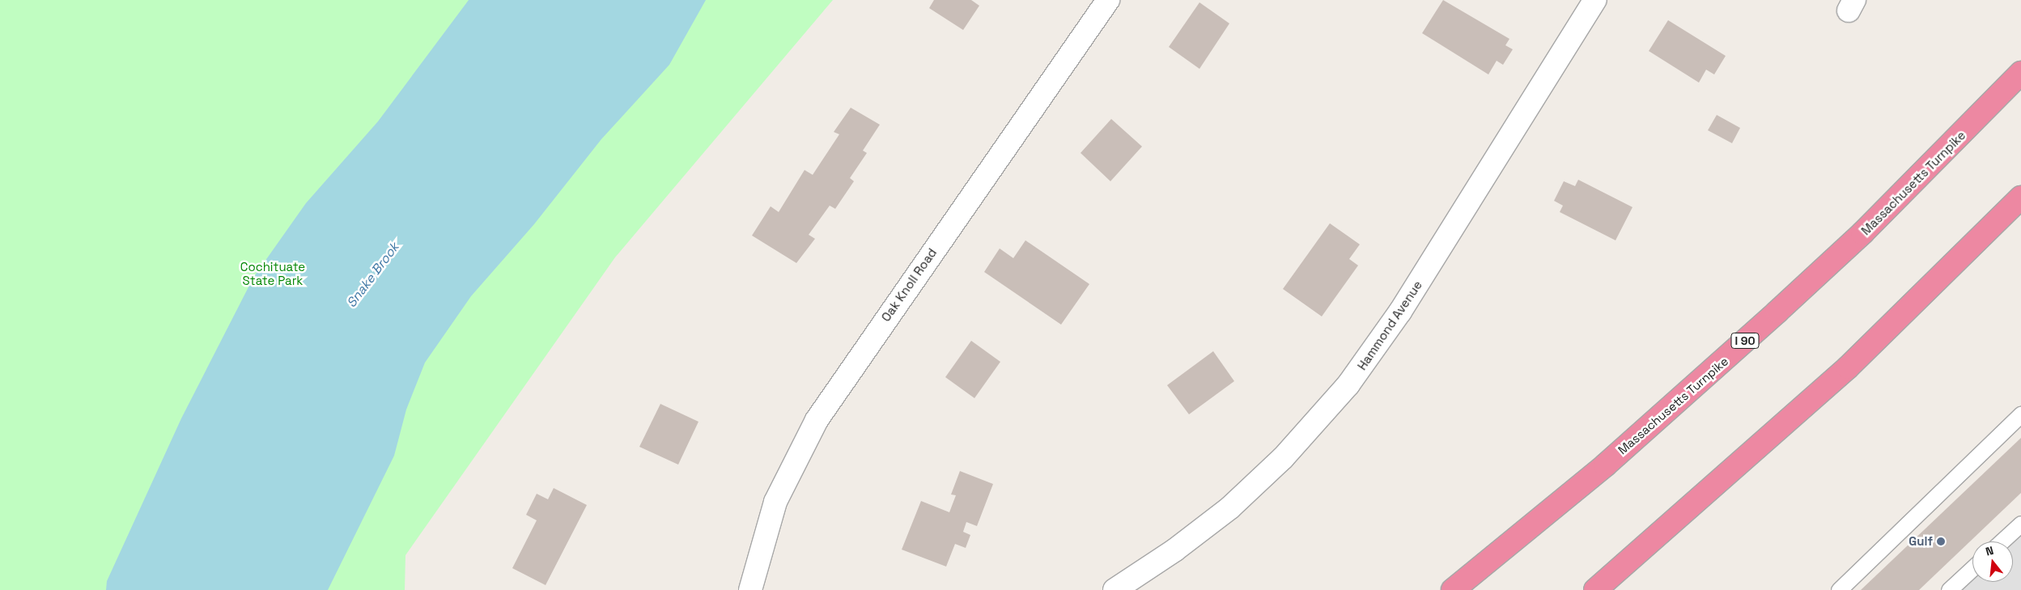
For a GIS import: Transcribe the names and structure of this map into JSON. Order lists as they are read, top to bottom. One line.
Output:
{"streets":{"highway":["Massachusetts Turnpike","I 90"],"street":["Oak Knoll Road","Hammond Avenue"]},"water":["Snake Brook"],"parks":["Cochituate State Park"],"places":["Gulf"],"north":"top"}
